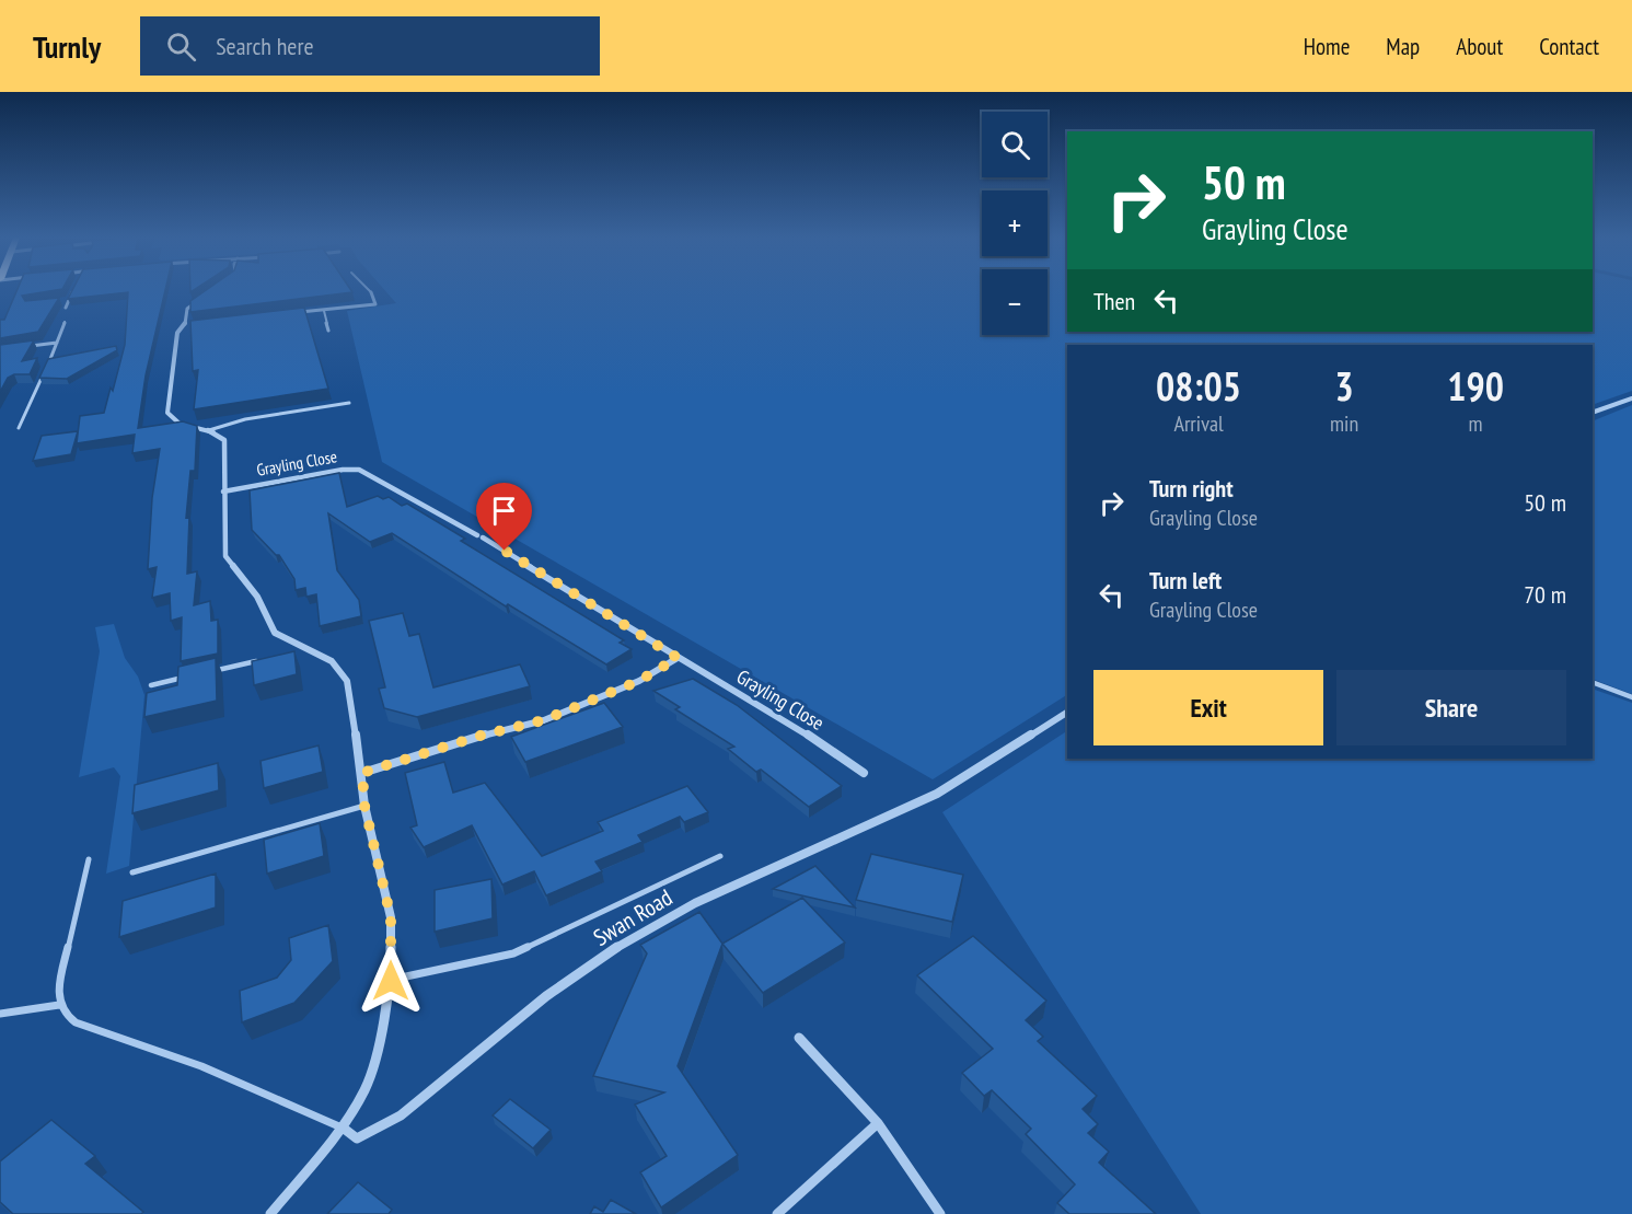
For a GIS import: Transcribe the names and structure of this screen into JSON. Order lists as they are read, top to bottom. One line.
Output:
{"streets":{"street":["Grayling Close","Swan Road"]},"page":{"header":"Turnly","search":"Search here","nav":["Home","Map","About","Contact"],"map_buttons":["+","−"],"turn":["50 m","Grayling Close"],"then":"Then","eta":["08:05","Arrival","3","min","190","m"],"list":[{"name":"Turn right","note":"Grayling Close","value":"50 m"},{"name":"Turn left","note":"Grayling Close","value":"70 m"}],"buttons":["Exit","Share"]}}
